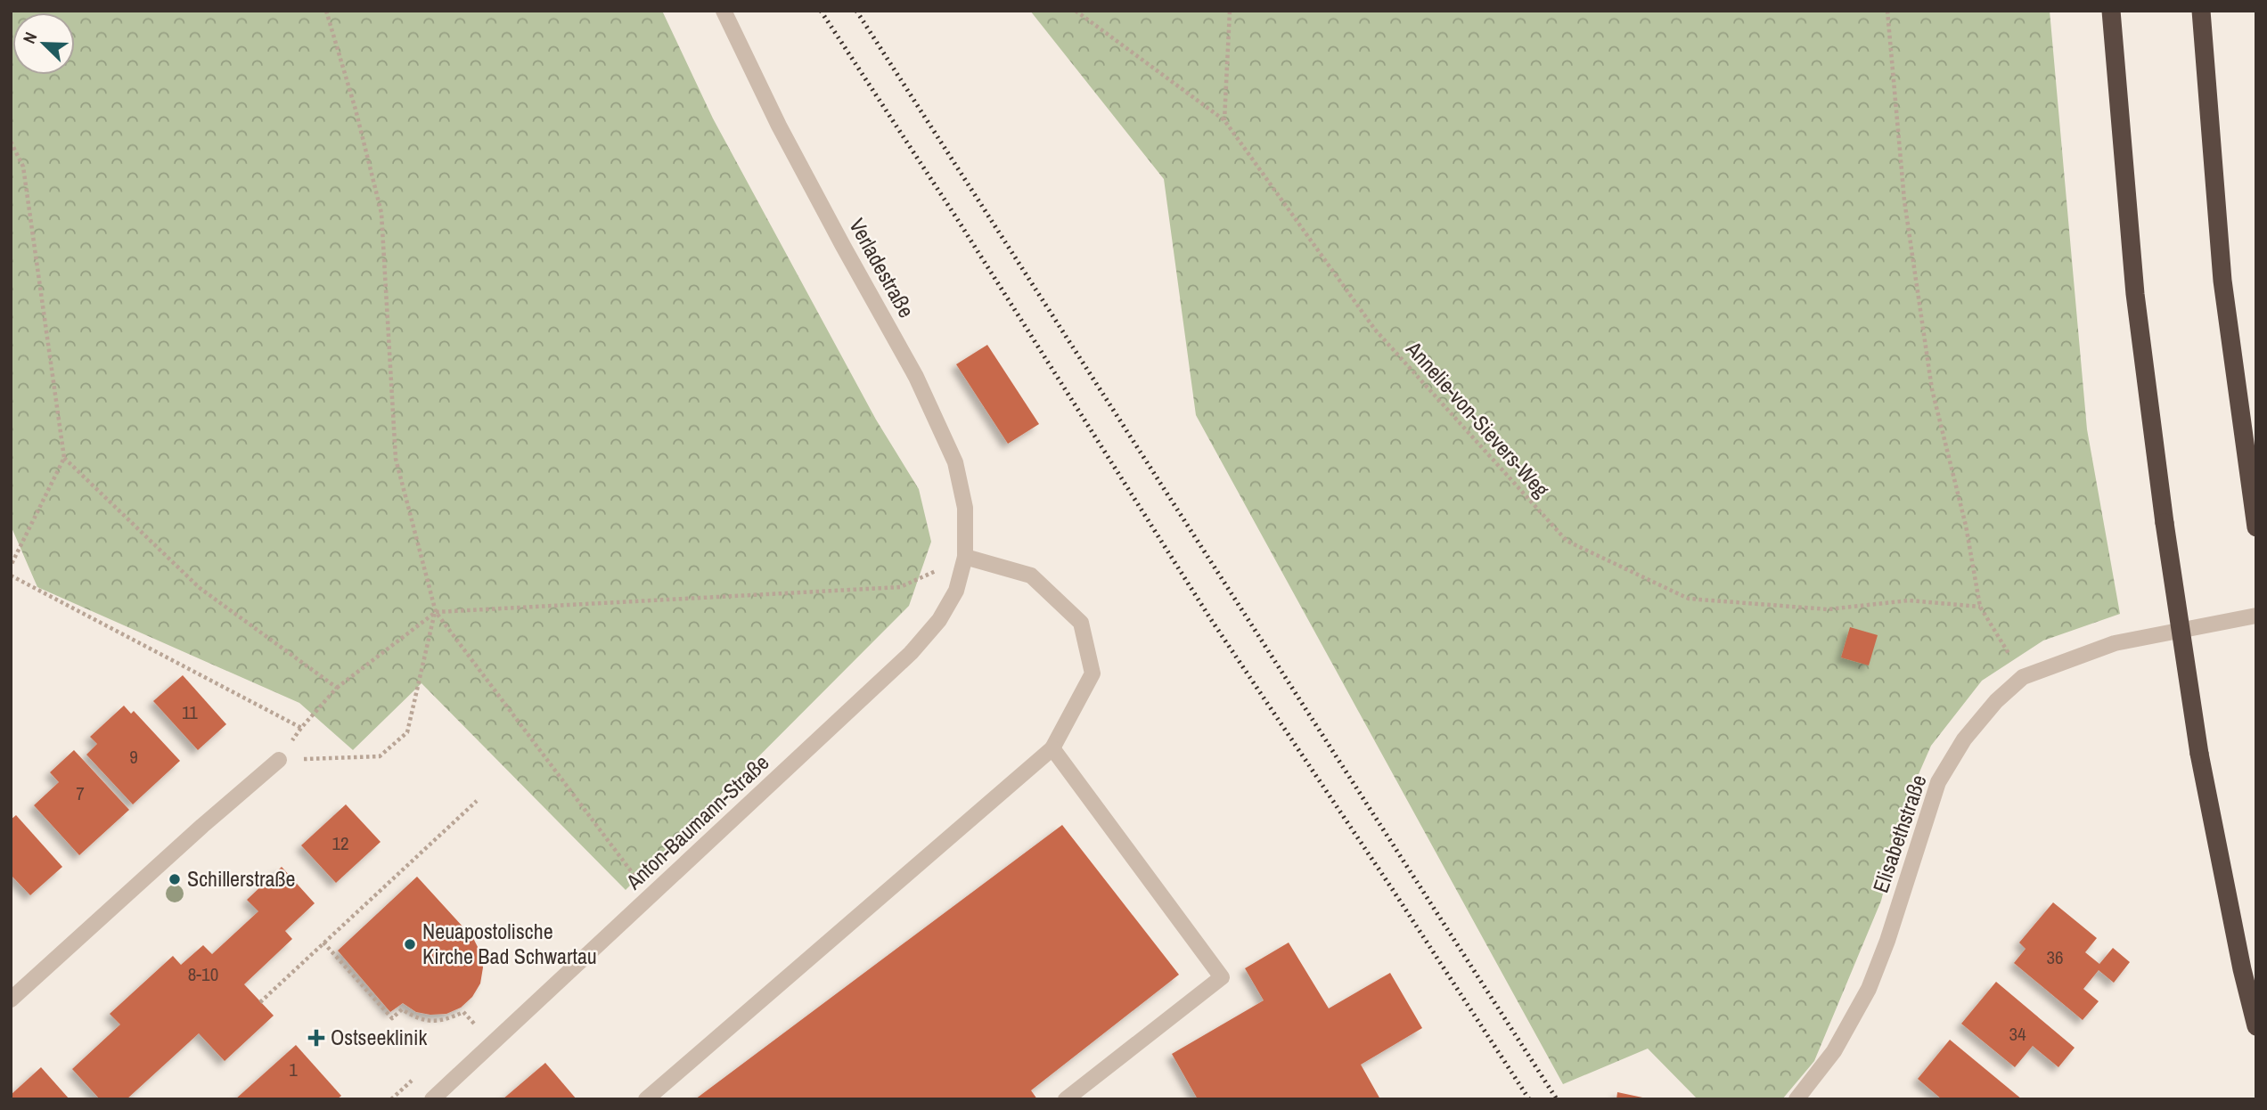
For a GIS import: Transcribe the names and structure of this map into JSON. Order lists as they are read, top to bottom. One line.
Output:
{"streets":{"street":["Verladestraße","Anton-Baumann-Straße","Elisabethstraße"],"path":["Annelie-von-Sievers-Weg"]},"crossings":[["Verladestraße","Anton-Baumann-Straße"]],"places":{"other":["Schillerstraße","Neuapostolische Kirche Bad Schwartau"],"health":["Ostseeklinik"]},"house_numbers":["11","9","7","12","36","8-10","34","1"],"north":"top left"}
